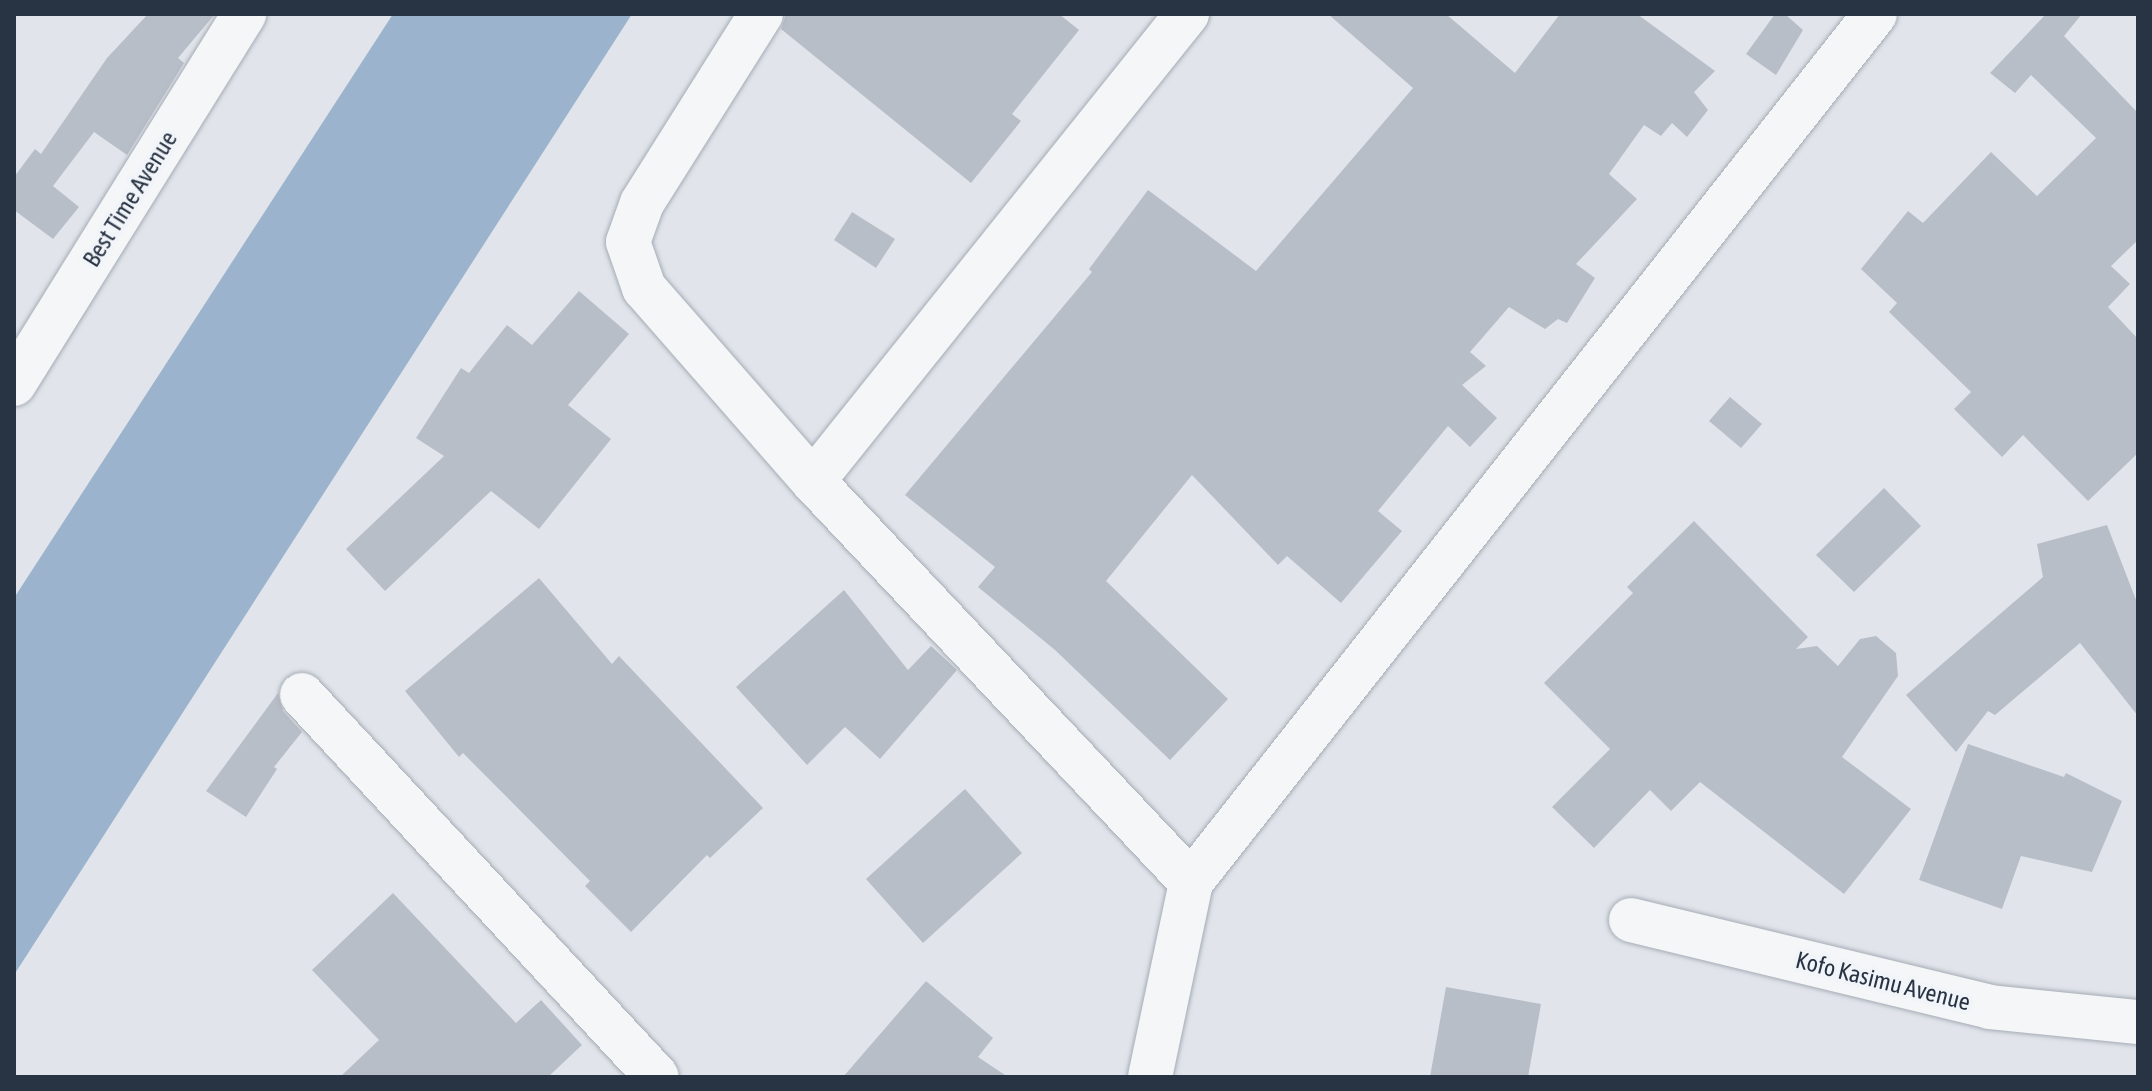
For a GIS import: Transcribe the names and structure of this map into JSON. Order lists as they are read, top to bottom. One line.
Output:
{"streets":{"street":["Best Time Avenue","Kofo Kasimu Avenue"]}}
